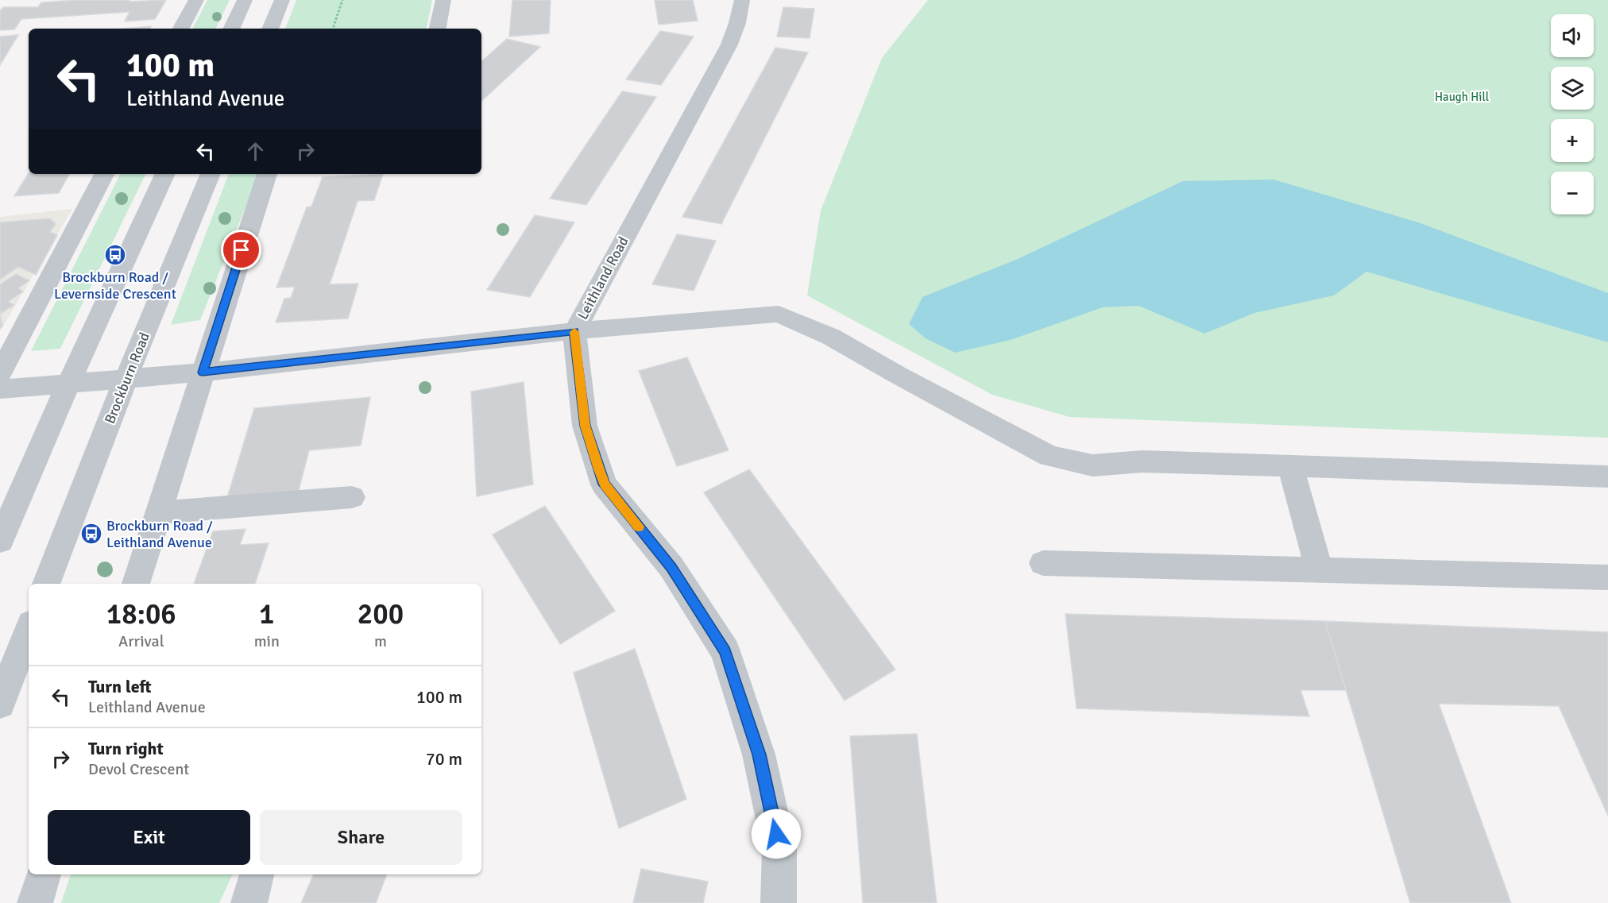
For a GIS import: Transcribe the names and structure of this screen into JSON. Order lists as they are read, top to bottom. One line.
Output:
{"streets":{"street":["Leithland Road","Brockburn Road"]},"parks":["Haugh Hill"],"places":{"bus stop":["Brockburn Road / Levernside Crescent","Brockburn Road / Leithland Avenue"]},"page":{"map_buttons":["+","−"],"turn":["100 m","Leithland Avenue"],"eta":["18:06","Arrival","1","min","200","m"],"list":[{"name":"Turn left","note":"Leithland Avenue","value":"100 m"},{"name":"Turn right","note":"Devol Crescent","value":"70 m"}],"buttons":["Exit","Share"]}}
